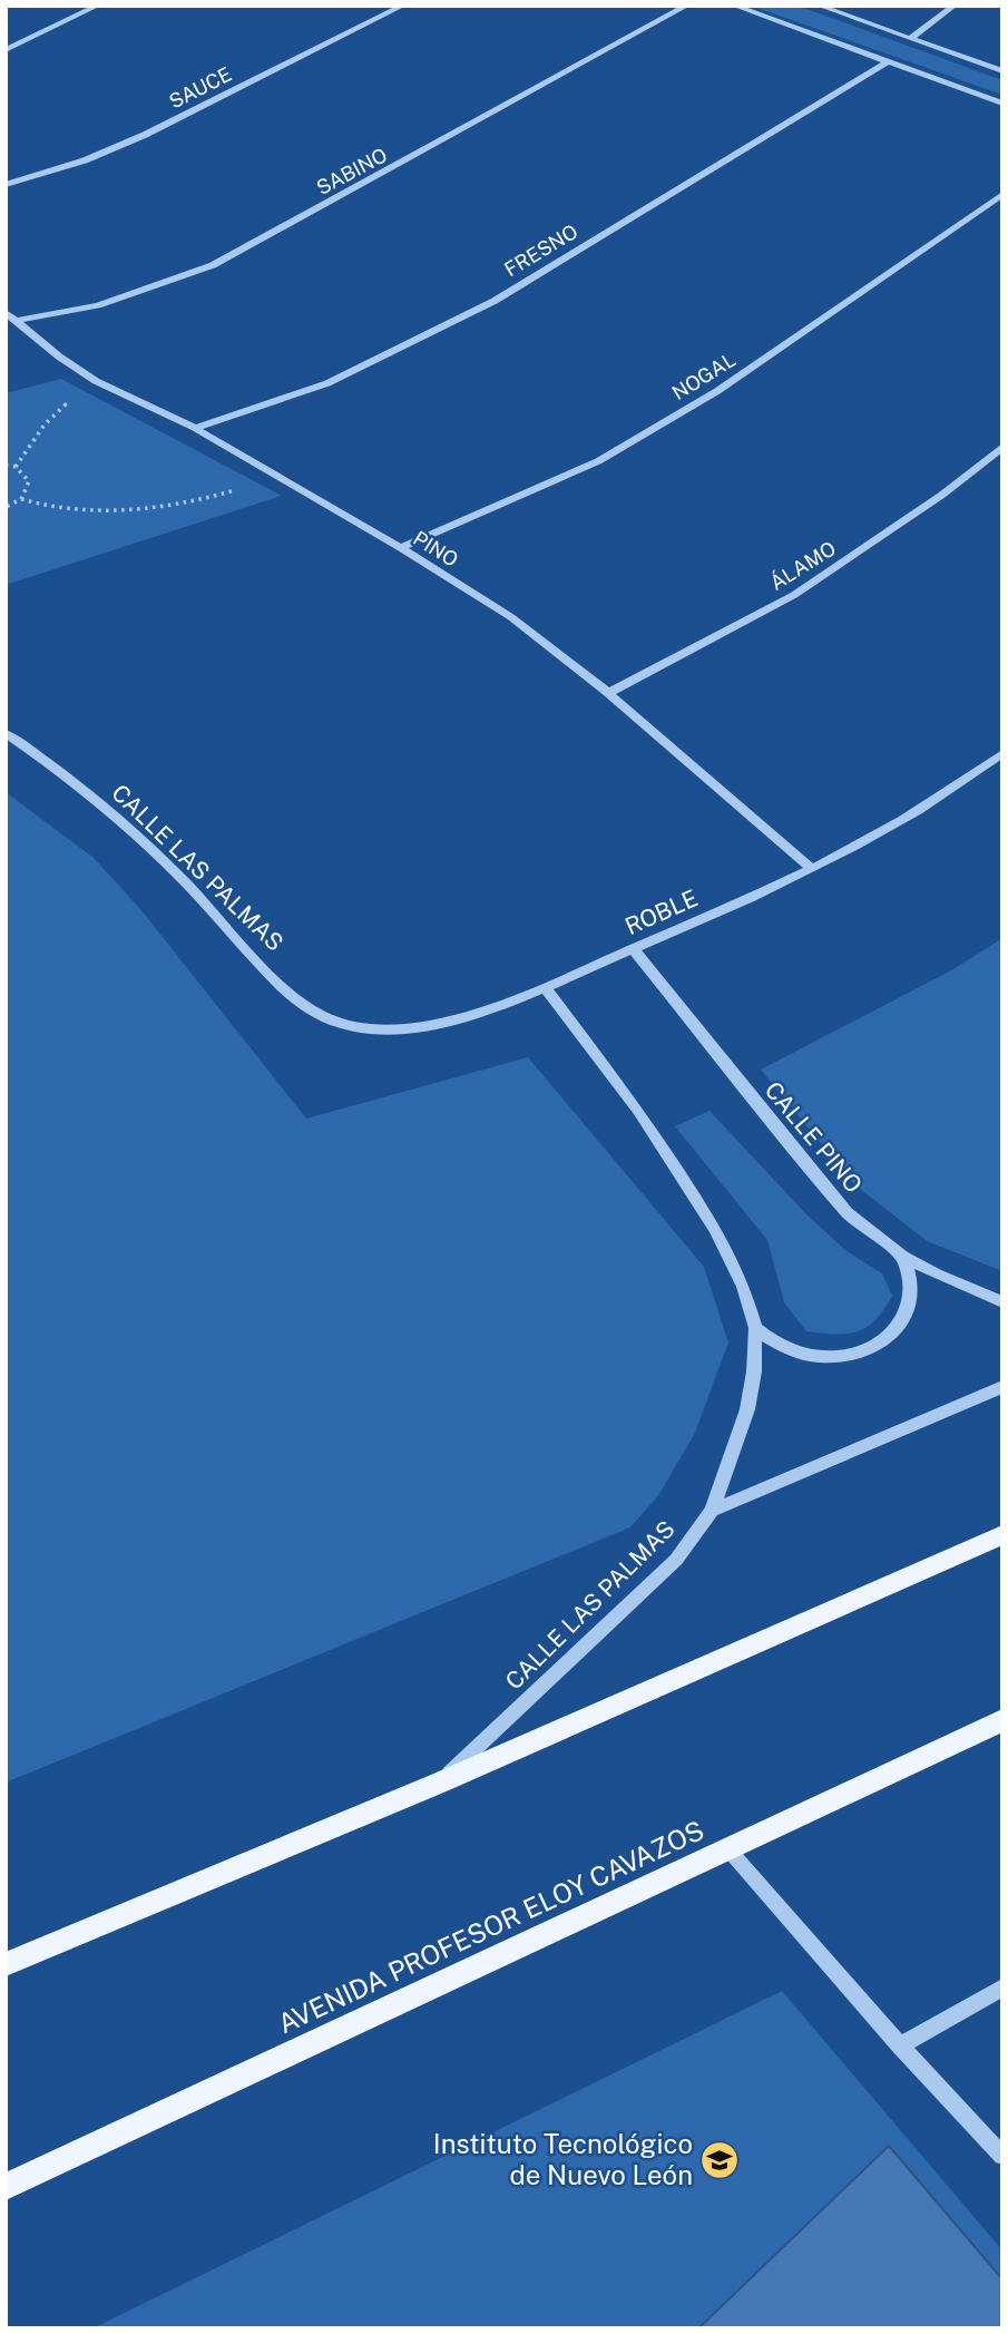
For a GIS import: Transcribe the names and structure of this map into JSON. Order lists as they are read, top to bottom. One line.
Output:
{"streets":{"main road":["AVENIDA PROFESOR ELOY CAVAZOS"],"street":["SAUCE","SABINO","FRESNO","NOGAL","PINO","ÁLAMO","CALLE LAS PALMAS","ROBLE","CALLE PINO"]},"crossings":[["SABINO","PINO"],["FRESNO","PINO"],["NOGAL","PINO"],["PINO","ÁLAMO"],["PINO","ROBLE"],["CALLE LAS PALMAS","ROBLE"],["ROBLE","CALLE PINO"]],"places":{"school or university":["Instituto Tecnológico de Nuevo León"]}}
